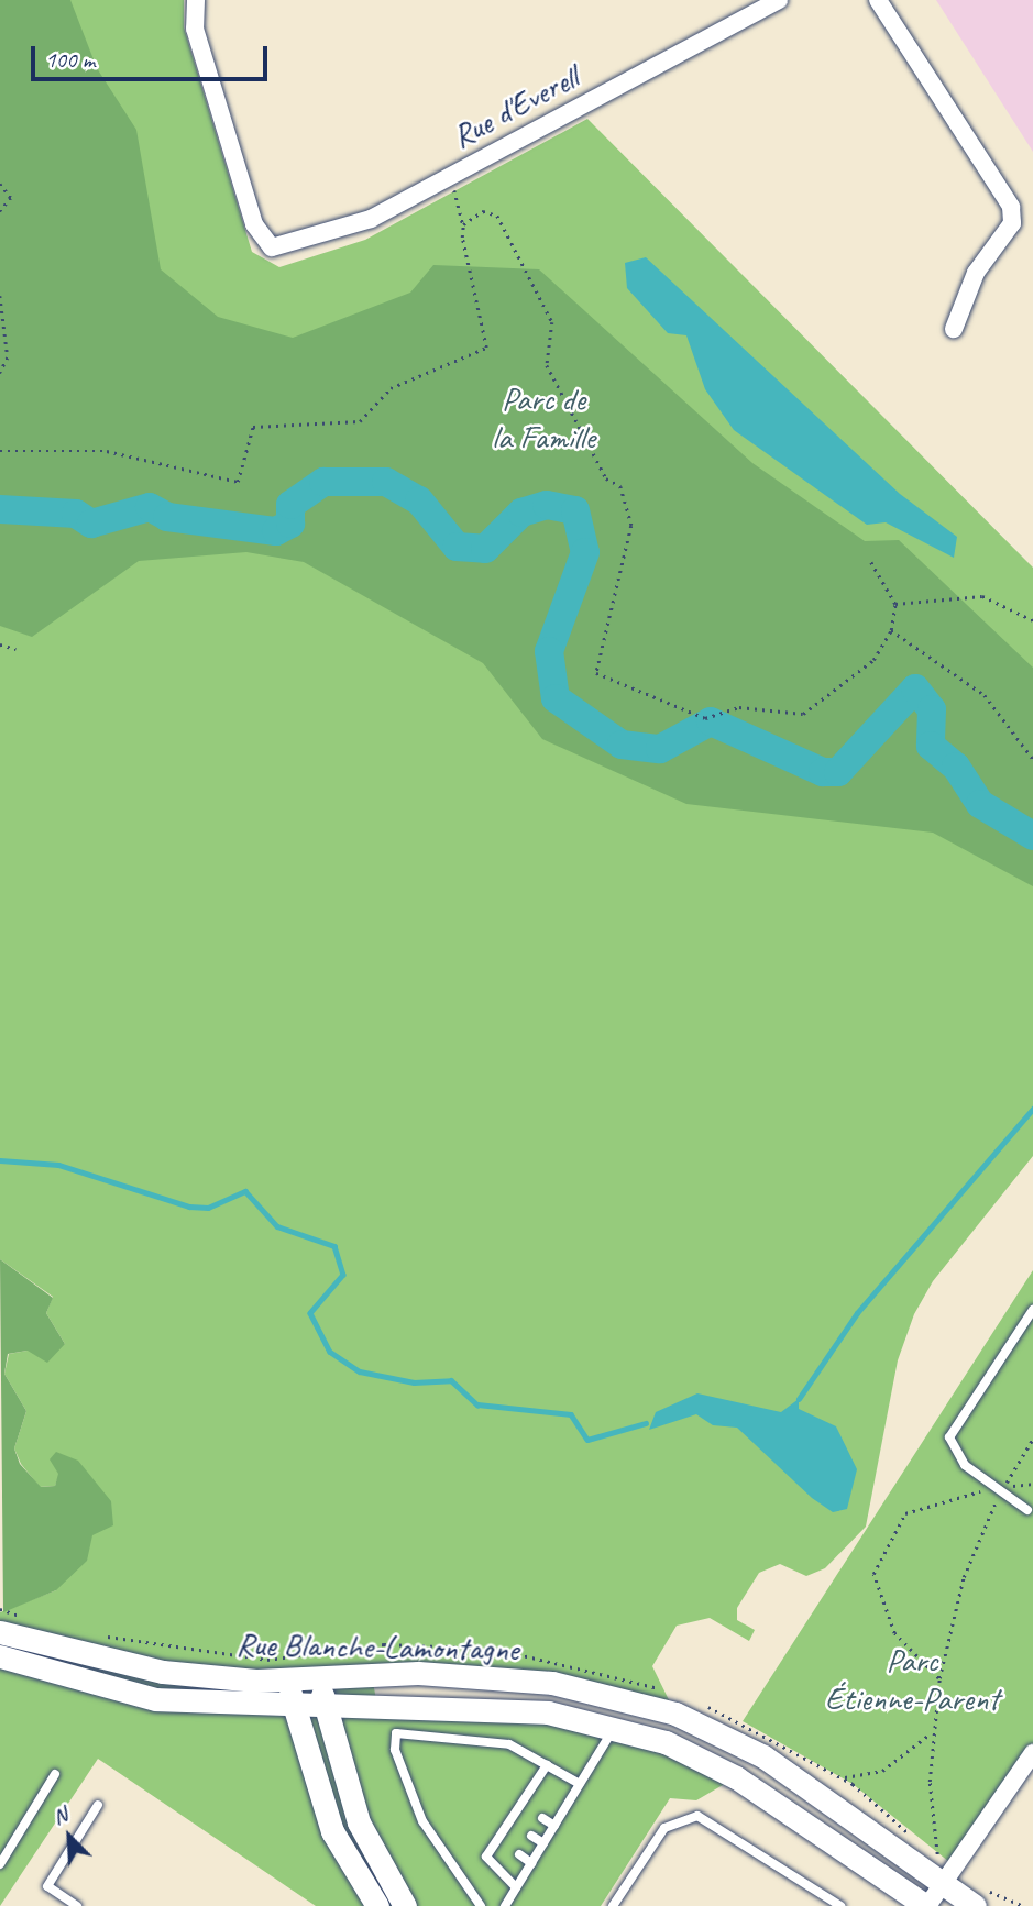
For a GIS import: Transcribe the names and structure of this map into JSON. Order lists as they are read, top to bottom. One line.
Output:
{"streets":{"street":["Rue d'Everell","Rue Blanche-Lamontagne"]},"parks":["Parc de la Famille","Parc Étienne-Parent"],"scale_bar":"100 m","north":"top left"}
